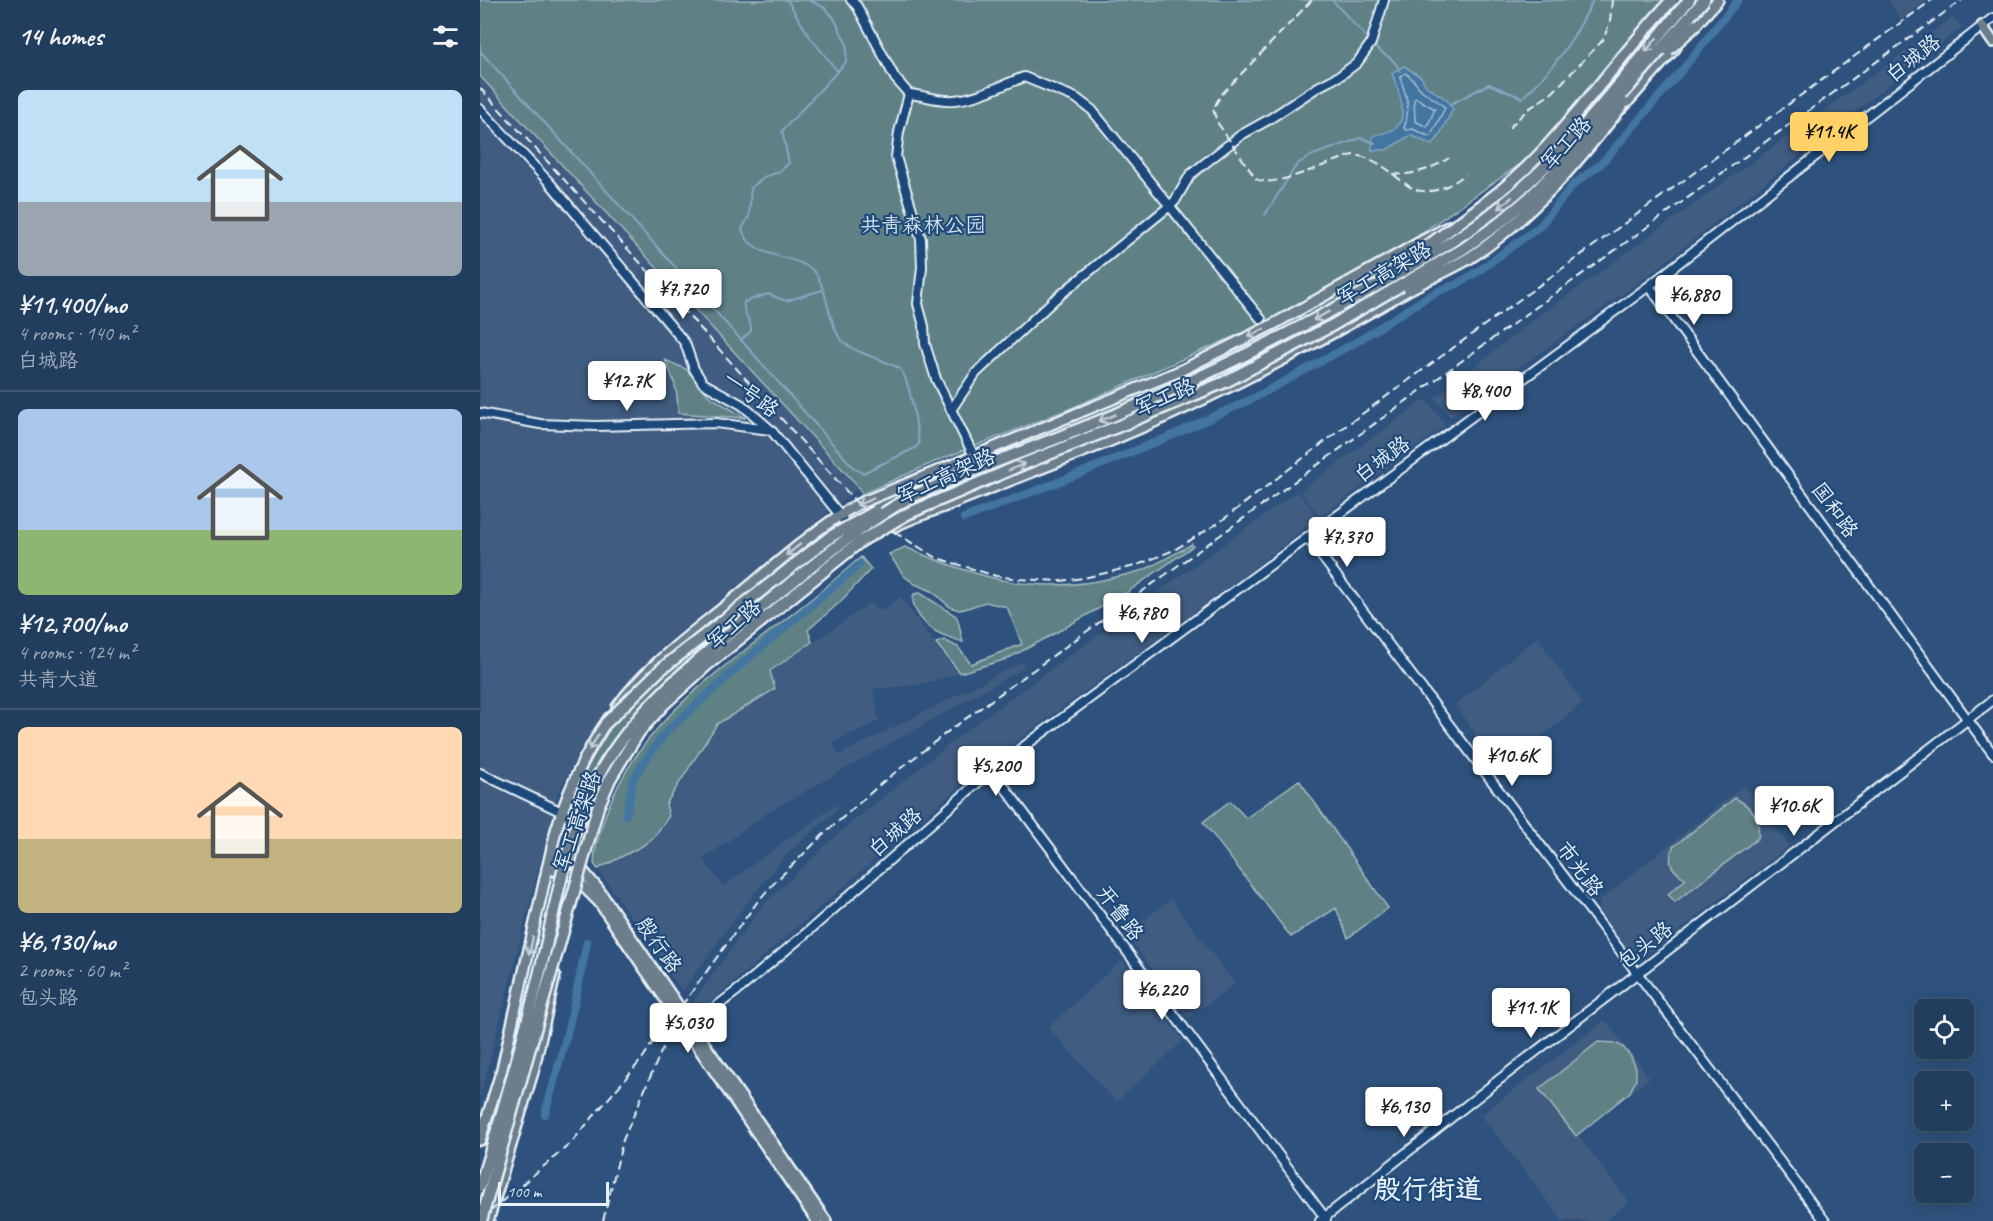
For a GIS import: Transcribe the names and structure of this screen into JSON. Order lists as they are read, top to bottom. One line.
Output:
{"streets":{"highway":["军工高架路"],"main road":["军工路","殷行路"],"street":["白城路","一号路","国和路","市光路","开鲁路","包头路"]},"crossings":[["白城路","国和路"],["白城路","市光路"],["白城路","开鲁路"],["白城路","殷行路"],["军工路","一号路"],["军工路","殷行路"],["国和路","包头路"],["市光路","包头路"],["开鲁路","包头路"]],"districts":["殷行街道"],"parks":["共青森林公园"],"scale_bar":"100 m","page":{"heading":"14 homes","list":[{"name":"¥11,400/mo","note":"4 rooms · 140 m² · 白城路"},{"name":"¥12,700/mo","note":"4 rooms · 124 m² · 共青大道"},{"name":"¥6,130/mo","note":"2 rooms · 60 m² · 包头路"}],"price":["¥11.4K","¥7,720","¥6,880","¥12.7K","¥8,400","¥7,370","¥6,780","¥10.6K","¥5,200","¥10.6K","¥6,220","¥11.1K","¥5,030","¥6,130"],"map_buttons":["+","−"],"scale":"100 m"}}
